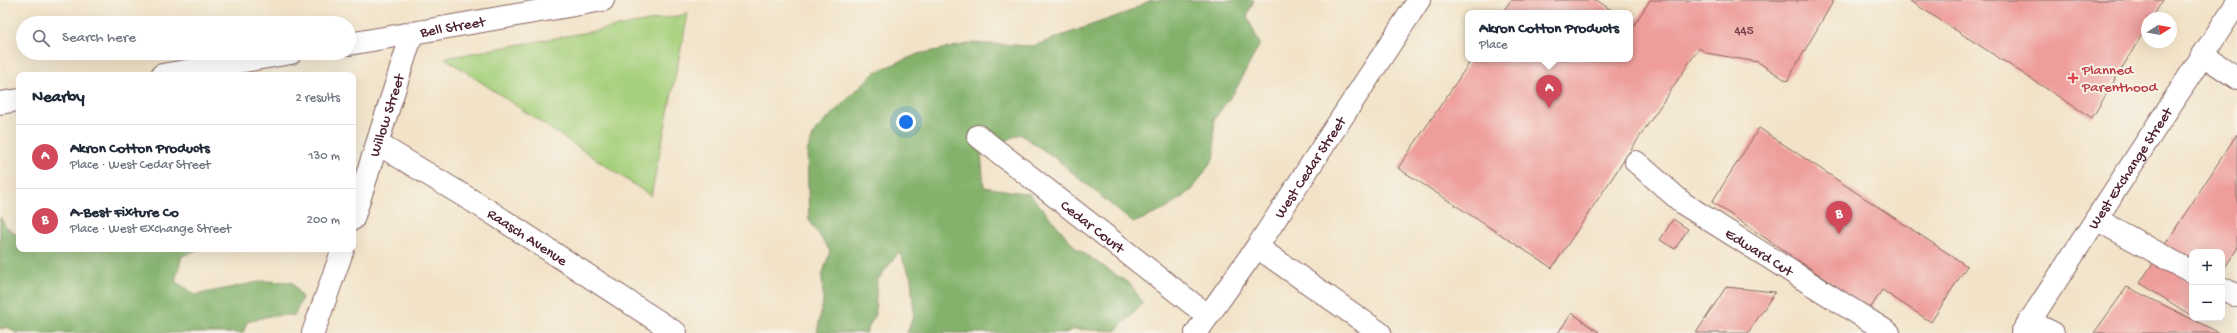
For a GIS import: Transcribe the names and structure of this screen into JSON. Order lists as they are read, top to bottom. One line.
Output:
{"streets":{"street":["Bell Street","Willow Street","West Cedar Street","West Exchange Street","Cedar Court","Raasch Avenue","Edward Cut"]},"crossings":[["Bell Street","Willow Street"],["Willow Street","Raasch Avenue"],["West Cedar Street","Cedar Court"]],"places":{"health":["Planned Parenthood"]},"house_numbers":["445"],"north":"right","page":{"popup":["Akron Cotton Products","Place"],"search":"Search here","heading":["Nearby","2 results"],"pins":["A","B"],"list":[{"mark":"A","name":"Akron Cotton Products","note":"Place · West Cedar Street","value":"130 m"},{"mark":"B","name":"A-Best Fixture Co","note":"Place · West Exchange Street","value":"200 m"}],"map_buttons":["+","−"]}}
